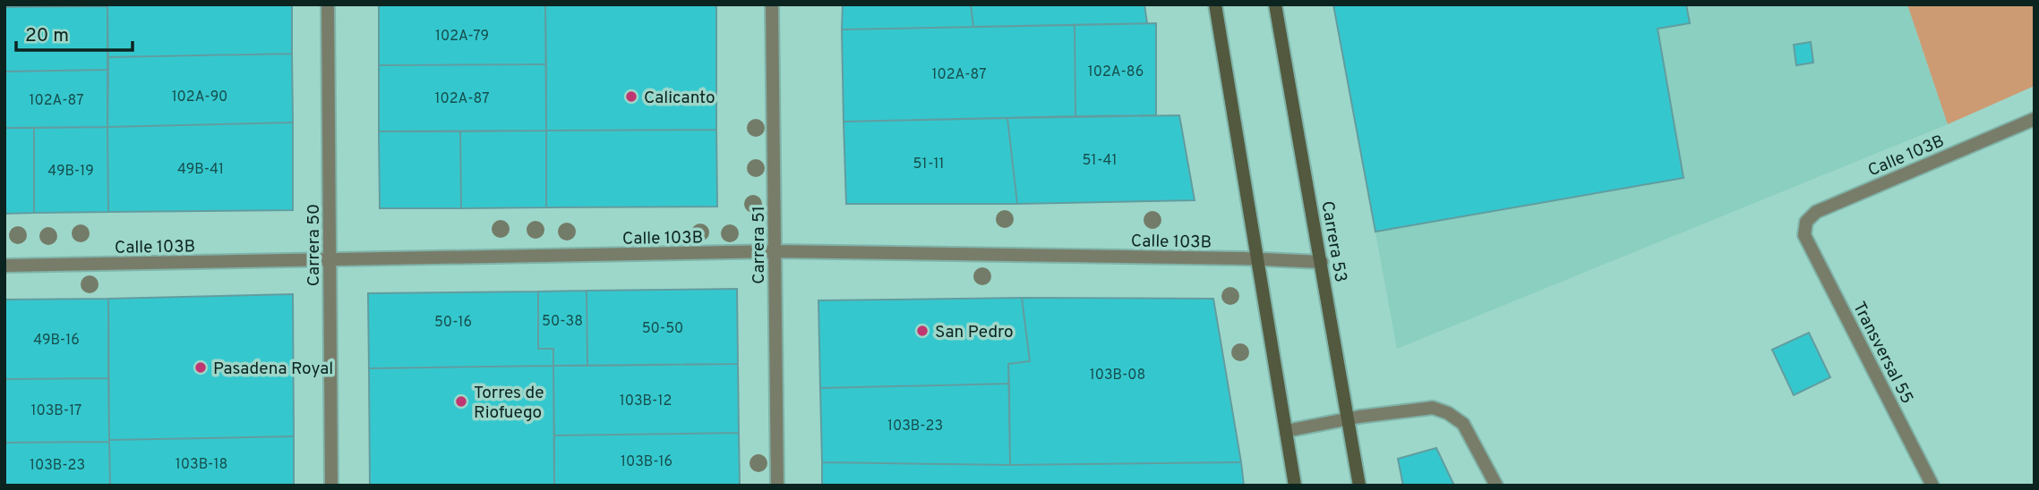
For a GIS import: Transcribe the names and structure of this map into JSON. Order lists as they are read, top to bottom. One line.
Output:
{"streets":{"main road":["Carrera 53"],"street":["Calle 103B","Carrera 50","Carrera 51","Transversal 55"]},"crossings":[["Calle 103B","Carrera 53"],["Calle 103B","Carrera 50"],["Calle 103B","Carrera 51"],["Calle 103B","Transversal 55"]],"places":["Calicanto","San Pedro","Pasadena Royal","Torres de Riofuego"],"house_numbers":["102A-79","102A-86","102A-87","102A-90","102A-87","102A-87","51-41","51-11","49B-41","49B-19","50-38","50-16","50-50","49B-16","103B-08","103B-12","103B-17","103B-23","103B-16","103B-18","103B-23"],"scale_bar":"20 m"}
